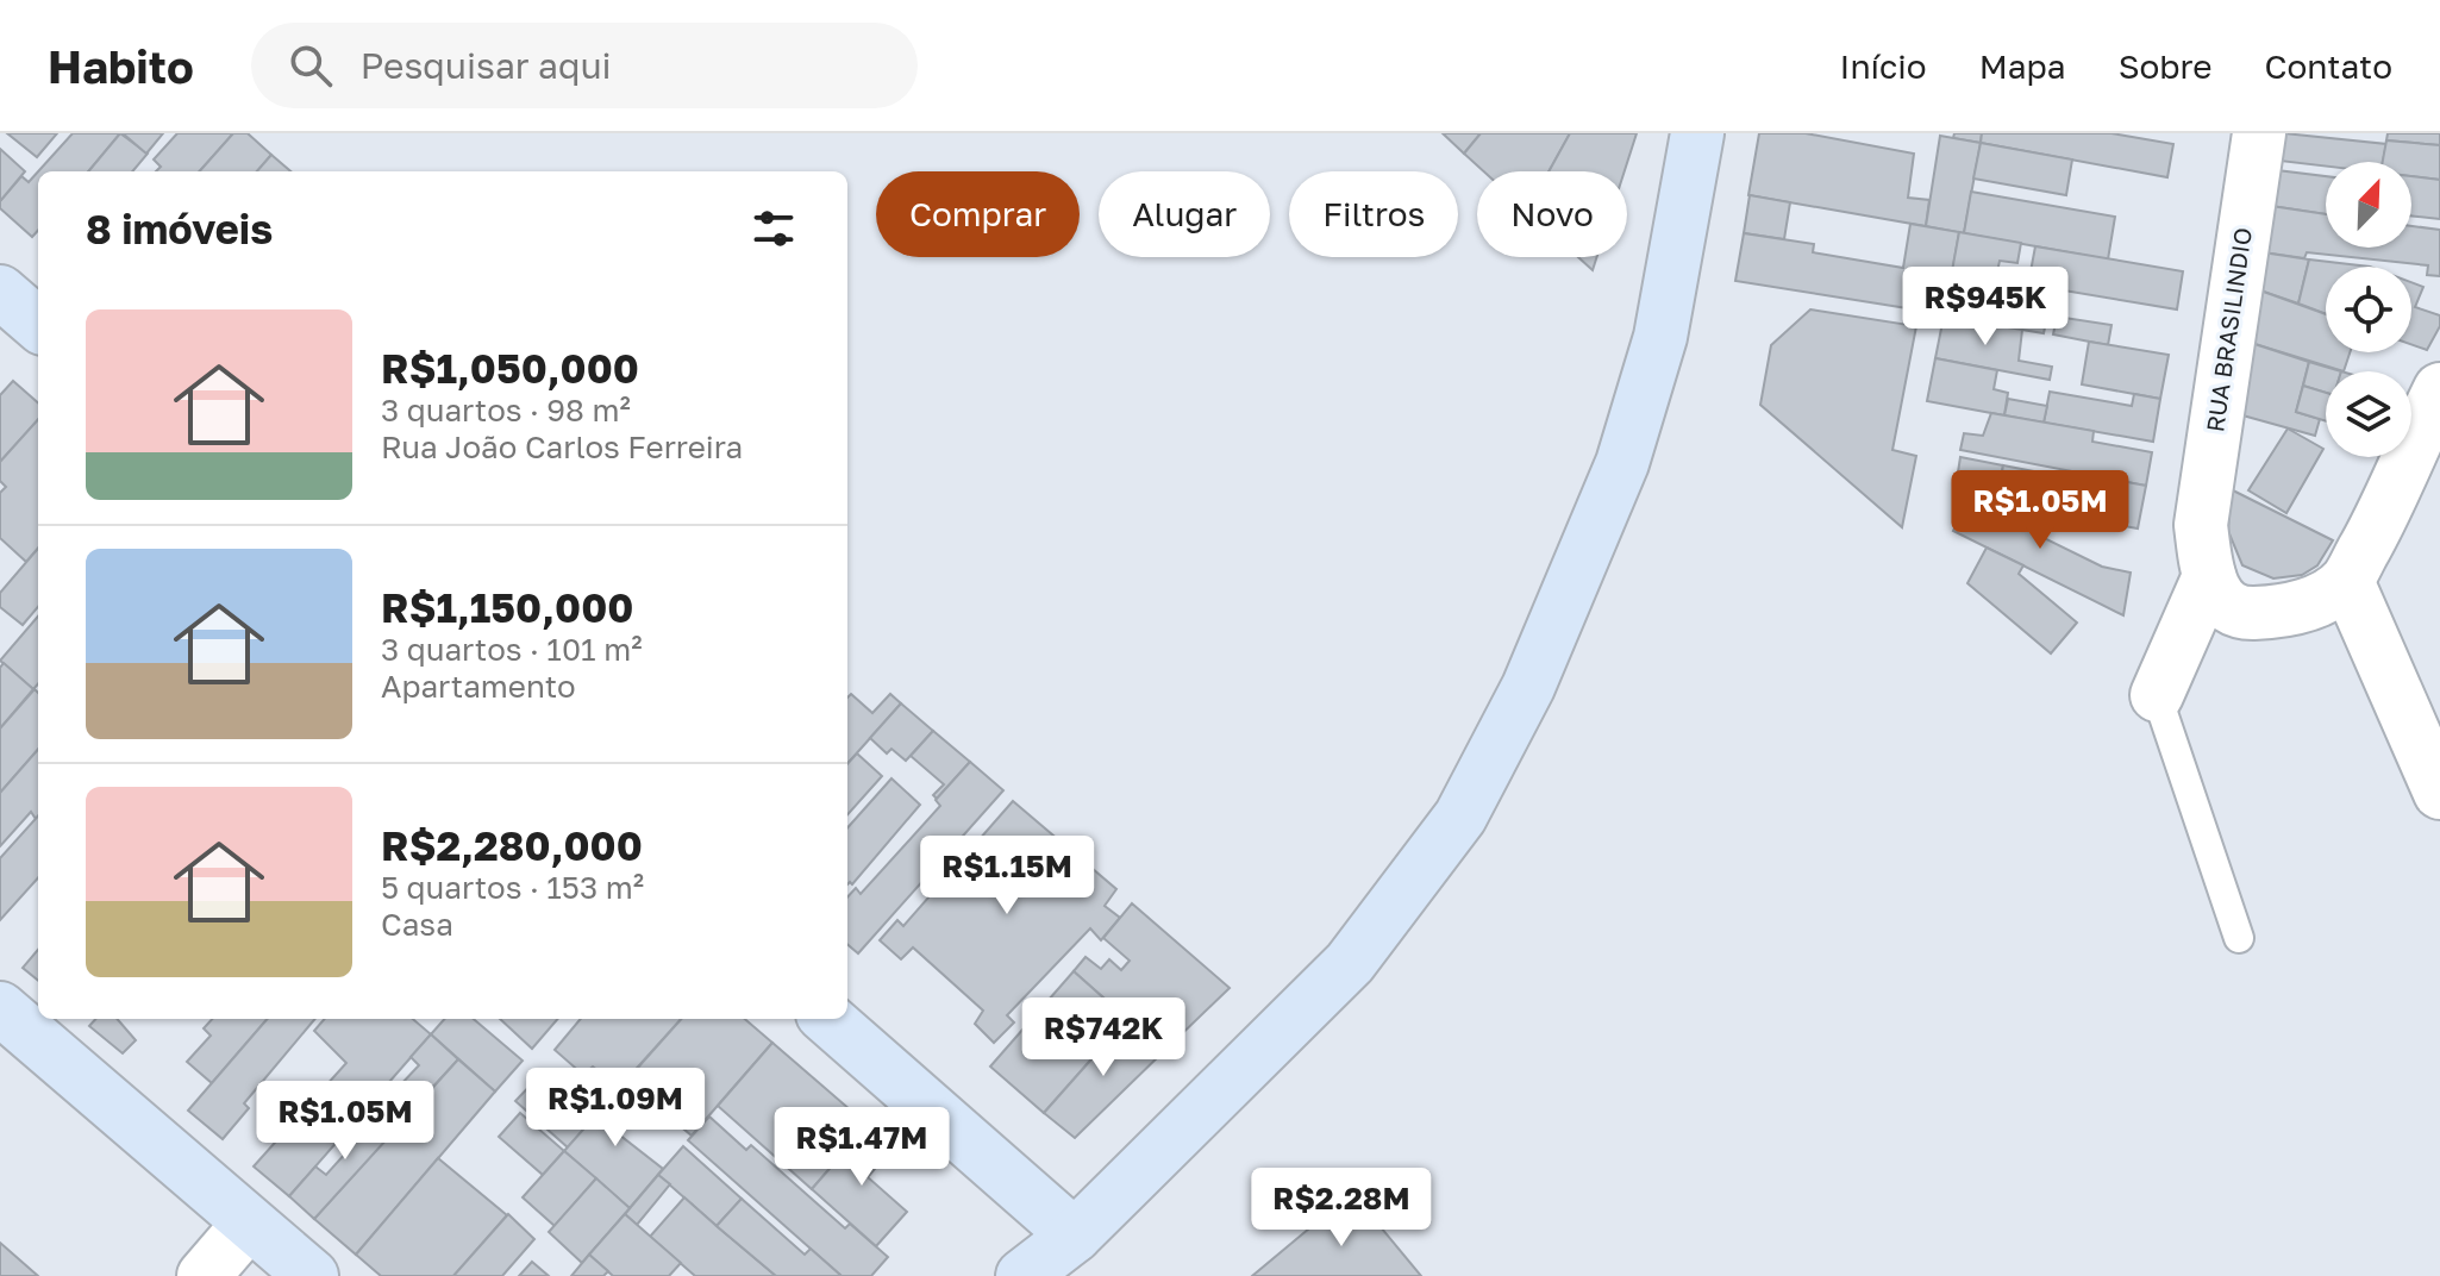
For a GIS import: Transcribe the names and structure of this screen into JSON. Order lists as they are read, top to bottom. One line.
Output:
{"streets":{"street":["RUA BRASILINDIO"]},"north":"top right","page":{"header":"Habito","search":"Pesquisar aqui","nav":["Início","Mapa","Sobre","Contato"],"chip":["Comprar","Alugar","Filtros","Novo"],"heading":"8 imóveis","price":["R$945K","R$1.05M","R$1.15M","R$742K","R$1.09M","R$1.05M","R$1.47M","R$2.28M"],"list":[{"name":"R$1,050,000","note":"3 quartos · 98 m² · Rua João Carlos Ferreira"},{"name":"R$1,150,000","note":"3 quartos · 101 m² · Apartamento"},{"name":"R$2,280,000","note":"5 quartos · 153 m² · Casa"}]}}
